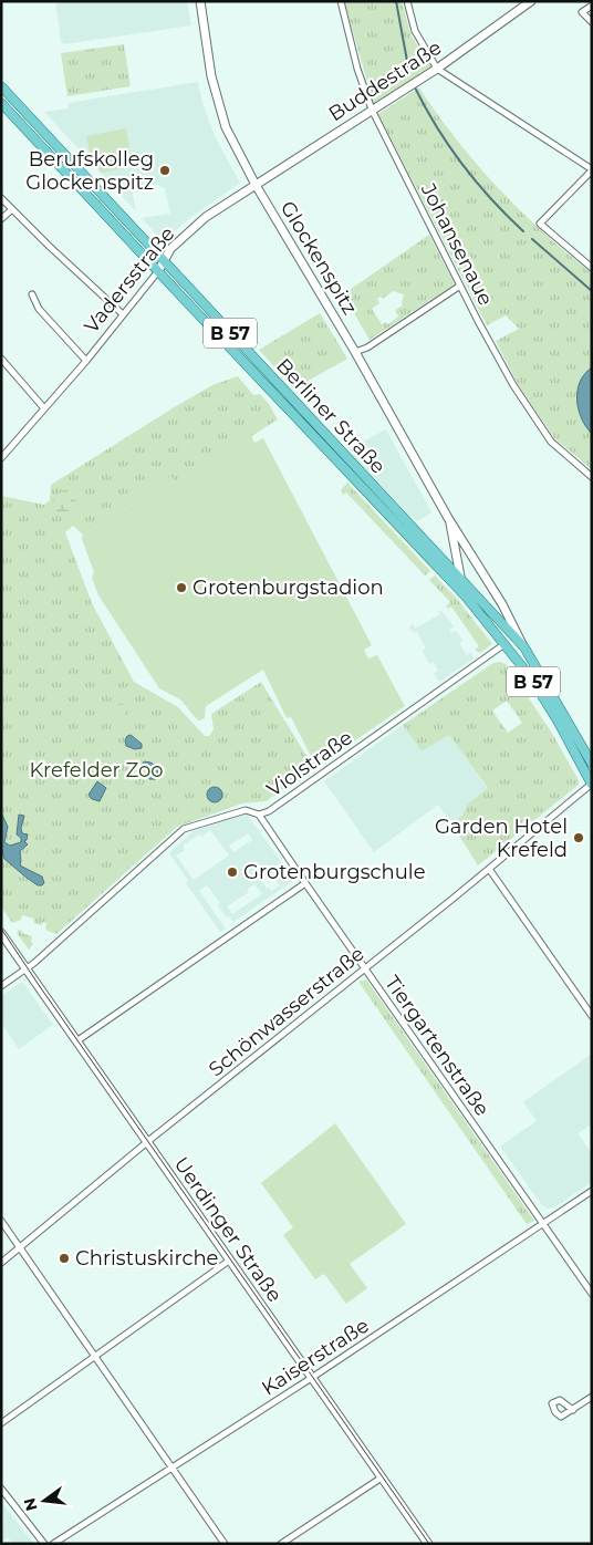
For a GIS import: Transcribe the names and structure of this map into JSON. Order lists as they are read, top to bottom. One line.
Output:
{"streets":{"main road":["Buddestraße","Glockenspitz","Vadersstraße","B 57","Berliner Straße","Uerdinger Straße"],"street":["Johansenaue","Violstraße","Schönwasserstraße","Tiergartenstraße","Kaiserstraße"]},"crossings":[["Buddestraße","Johansenaue"],["Buddestraße","Glockenspitz"],["Buddestraße","Vadersstraße"],["Glockenspitz","Vadersstraße"],["Glockenspitz","Berliner Straße"],["Vadersstraße","Berliner Straße"],["B 57","Berliner Straße"],["B 57","Violstraße"],["B 57","Schönwasserstraße"],["Berliner Straße","Violstraße"],["Violstraße","Tiergartenstraße"],["Violstraße","Uerdinger Straße"],["Schönwasserstraße","Tiergartenstraße"],["Schönwasserstraße","Uerdinger Straße"],["Tiergartenstraße","Kaiserstraße"],["Uerdinger Straße","Kaiserstraße"]],"parks":["Krefelder Zoo"],"places":["Berufskolleg Glockenspitz","Grotenburgstadion","Garden Hotel Krefeld","Grotenburgschule","Christuskirche"],"north":"left"}
